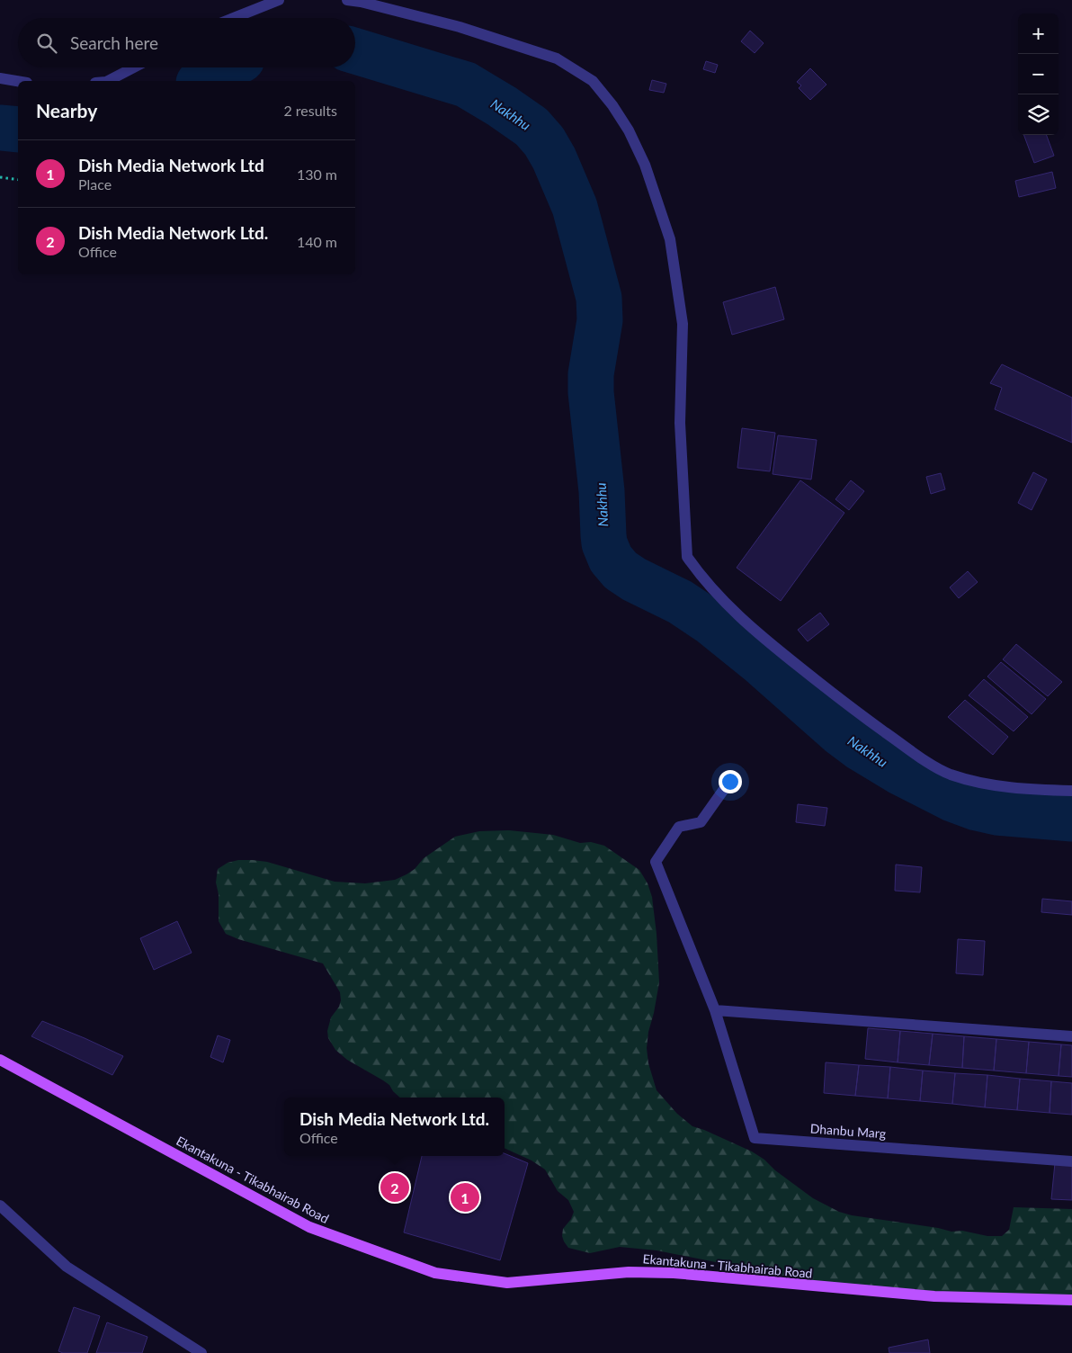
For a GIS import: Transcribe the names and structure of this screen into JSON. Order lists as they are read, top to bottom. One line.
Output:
{"streets":{"main road":["Ekantakuna - Tikabhairab Road"],"street":["Dhanbu Marg"]},"water":["Nakhhu"],"page":{"map_buttons":["+","−"],"search":"Search here","heading":["Nearby","2 results"],"list":[{"mark":"1","name":"Dish Media Network Ltd","note":"Place","value":"130 m"},{"mark":"2","name":"Dish Media Network Ltd.","note":"Office","value":"140 m"}],"popup":["Dish Media Network Ltd.","Office"],"pins":["2","1"]}}
